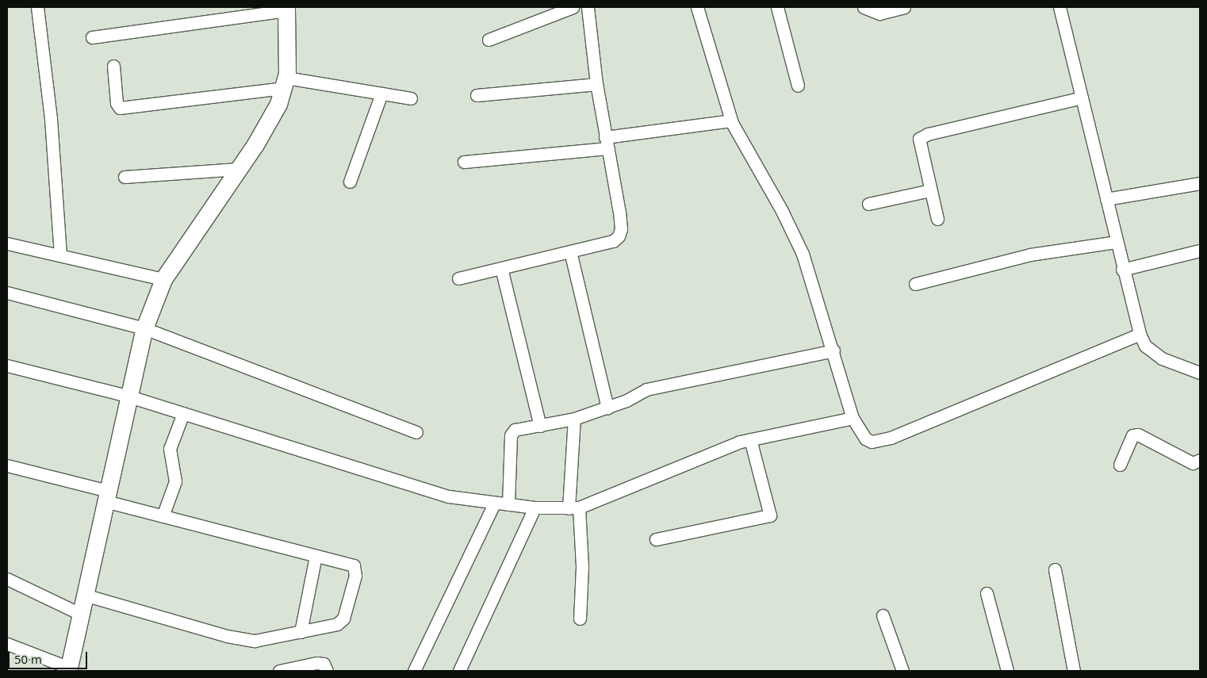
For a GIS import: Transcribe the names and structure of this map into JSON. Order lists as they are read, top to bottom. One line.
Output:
{"scale_bar":"50 m"}
